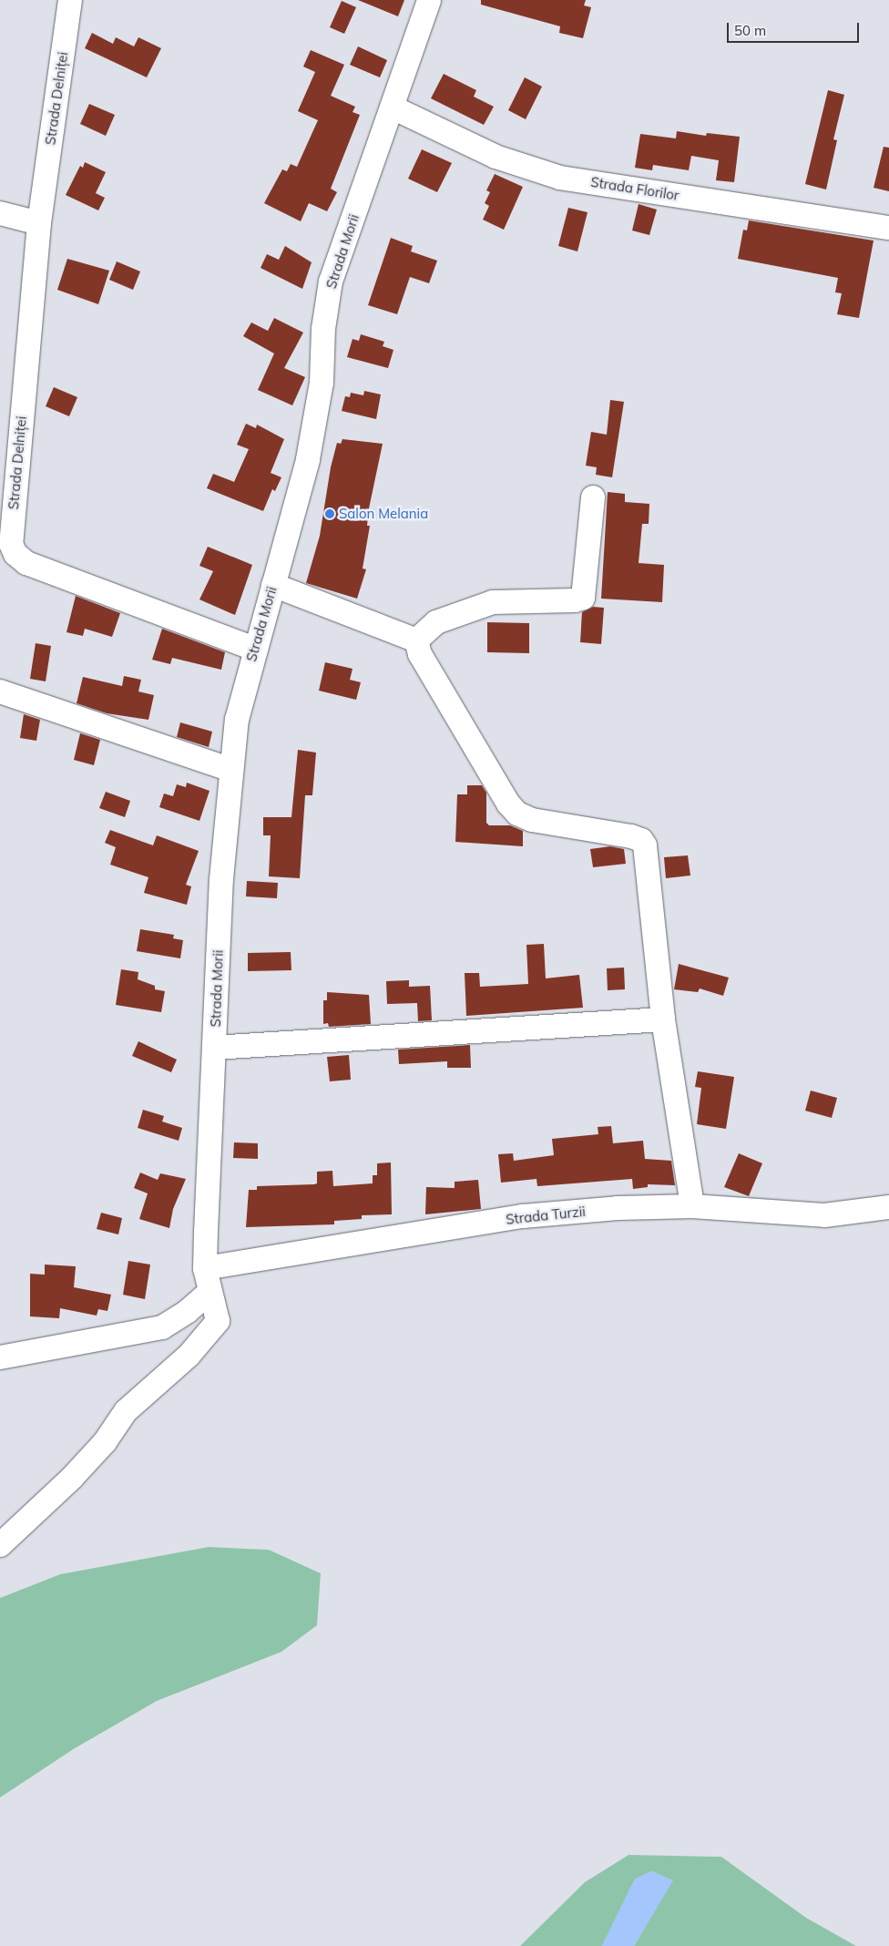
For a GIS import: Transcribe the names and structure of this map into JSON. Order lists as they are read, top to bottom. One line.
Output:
{"streets":{"street":["Strada Delniței","Strada Florilor","Strada Morii","Strada Turzii"]},"crossings":[["Strada Delniței","Strada Morii"],["Strada Florilor","Strada Morii"],["Strada Morii","Strada Turzii"]],"places":["Salon Melania"],"scale_bar":"50 m"}
